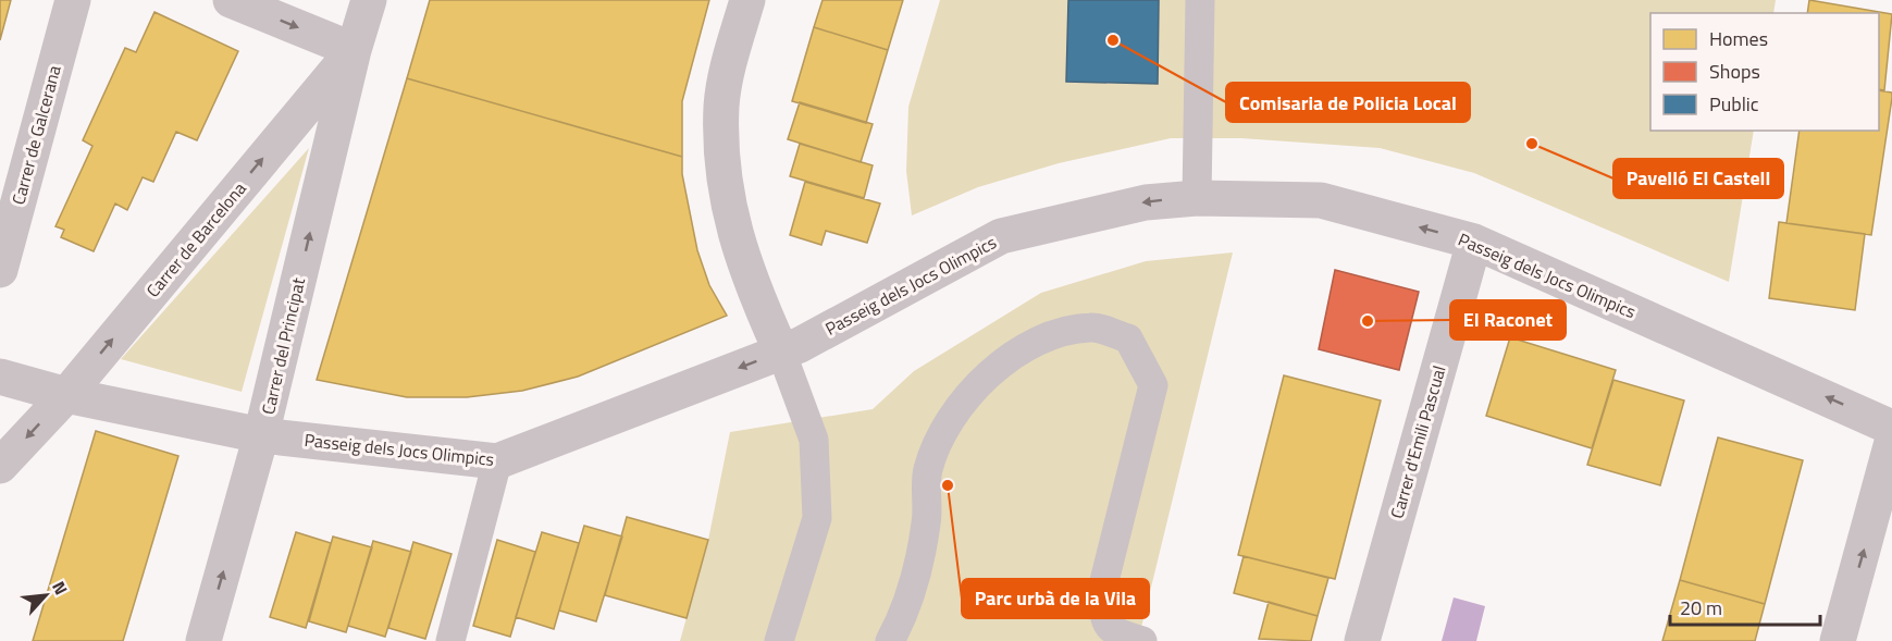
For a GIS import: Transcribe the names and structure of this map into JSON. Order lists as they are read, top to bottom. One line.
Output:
{"streets":{"street":["Carrer de Galcerana","Carrer de Barcelona","Passeig dels Jocs Olimpics","Carrer del Principat","Carrer d'Emili Pascual"]},"crossings":[["Carrer de Barcelona","Passeig dels Jocs Olimpics"],["Carrer de Barcelona","Carrer del Principat"],["Passeig dels Jocs Olimpics","Carrer del Principat"],["Passeig dels Jocs Olimpics","Carrer d'Emili Pascual"]],"one_way":["Passeig dels Jocs Olimpics","Carrer del Principat"],"places":["Comisaria de Policia Local","Pavelló El Castell","El Raconet","Parc urbà de la Vila"],"legend":["Homes","Shops","Public"],"scale_bar":"20 m","north":"top right"}
